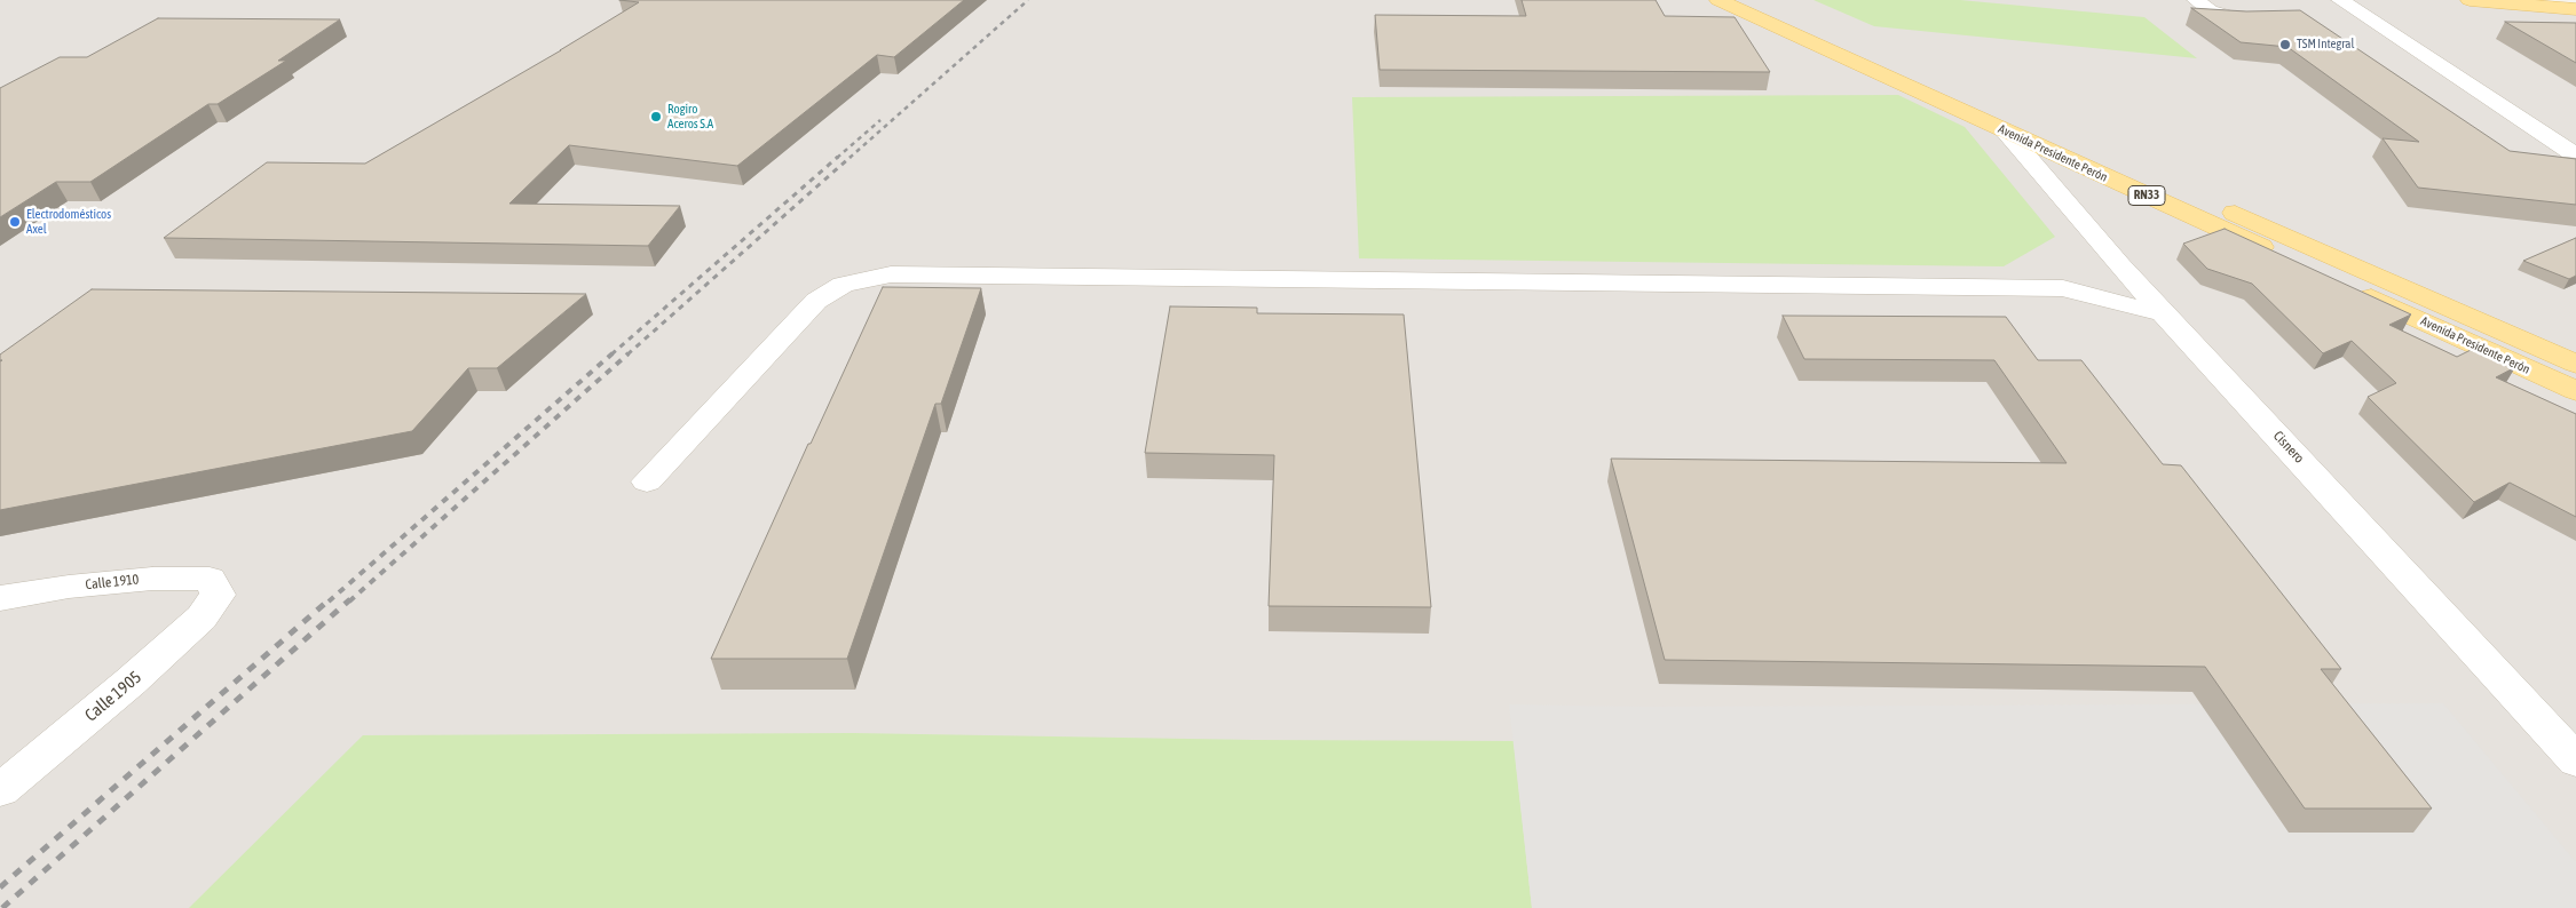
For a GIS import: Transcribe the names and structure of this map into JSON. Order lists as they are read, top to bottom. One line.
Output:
{"streets":{"main road":["Avenida Presidente Perón","RN33"],"lane":["Cisnero","Calle 1910","Calle 1905"]},"crossings":[["Avenida Presidente Perón","Cisnero"],["Calle 1910","Calle 1905"]],"places":["TSM Integral","Rogiro Aceros S.A","Electrodomésticos Axel"]}
